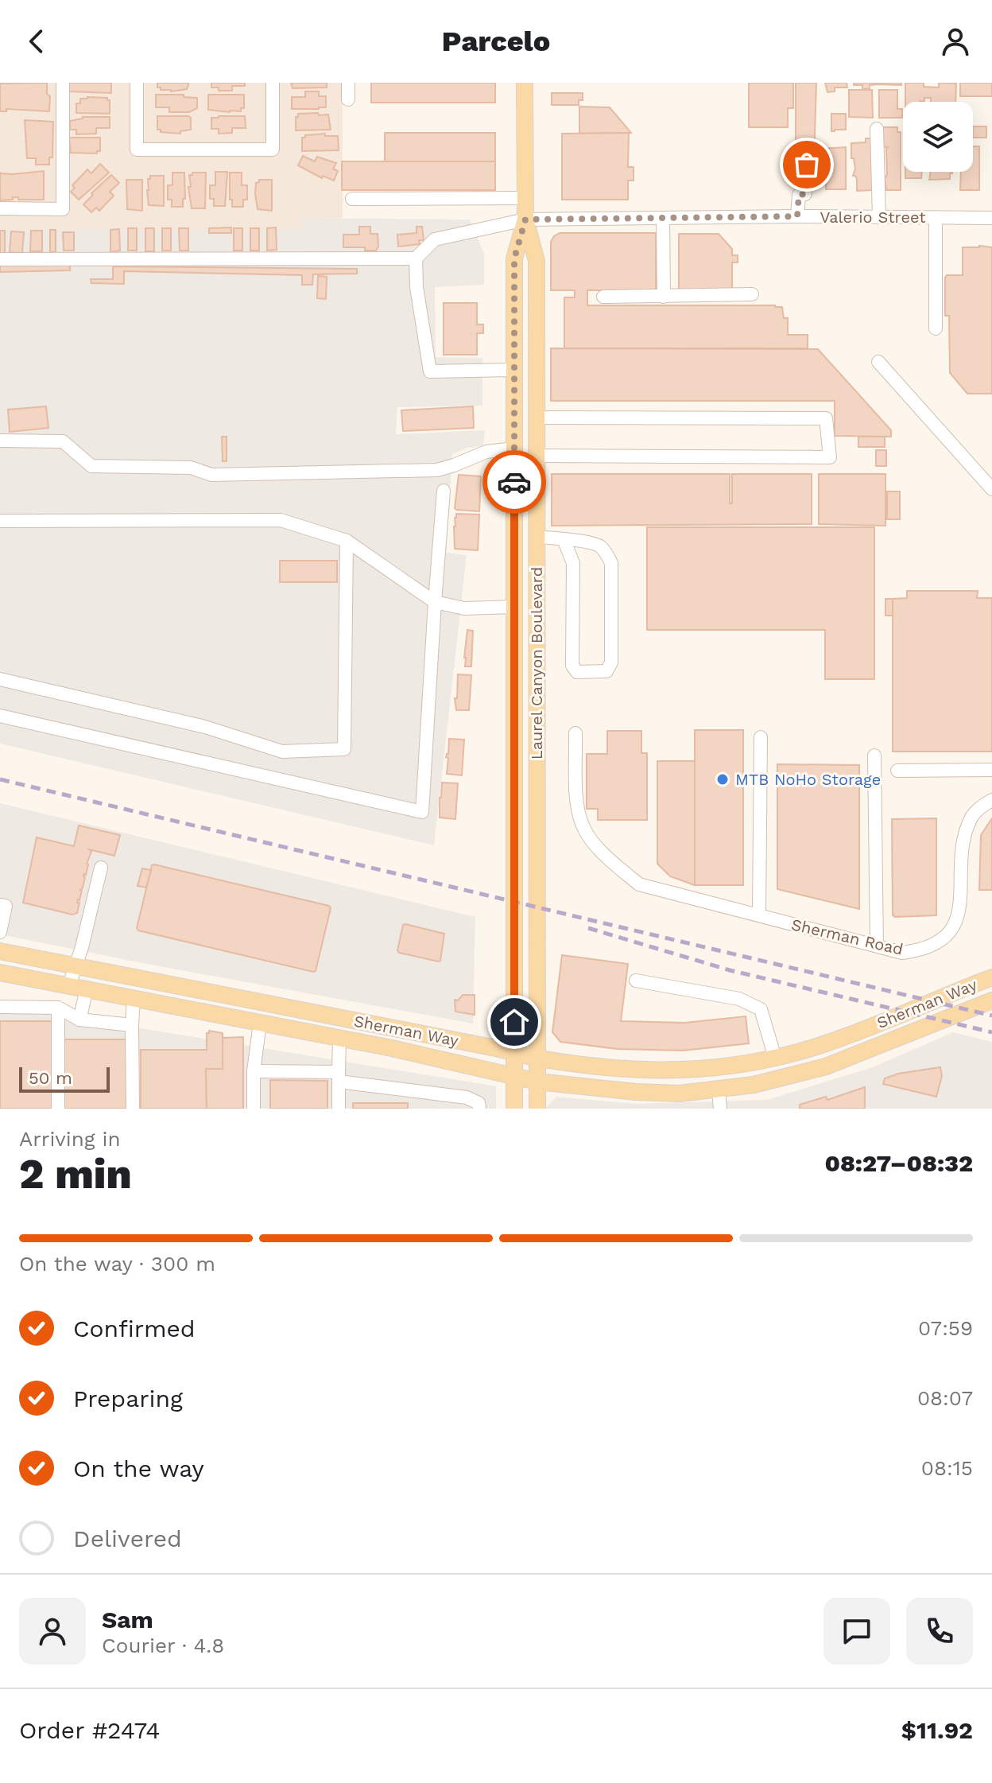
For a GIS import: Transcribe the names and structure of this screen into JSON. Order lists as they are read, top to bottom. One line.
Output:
{"streets":{"main road":["Laurel Canyon Boulevard","Sherman Way"],"street":["Valerio Street","Sherman Road"]},"crossings":[["Valerio Street","Laurel Canyon Boulevard"],["Laurel Canyon Boulevard","Sherman Way"]],"places":["MTB NoHo Storage"],"scale_bar":"50 m","page":{"header":"Parcelo","scale":"50 m","heading":["2 min","Arriving in","08:27–08:32"],"panel":["Sam","Courier · 4.8","Order #2474","$11.92"],"bar":"On the way · 300 m","list":[["Confirmed","07:59"],["Preparing","08:07"],["On the way","08:15"],"Delivered"]}}
